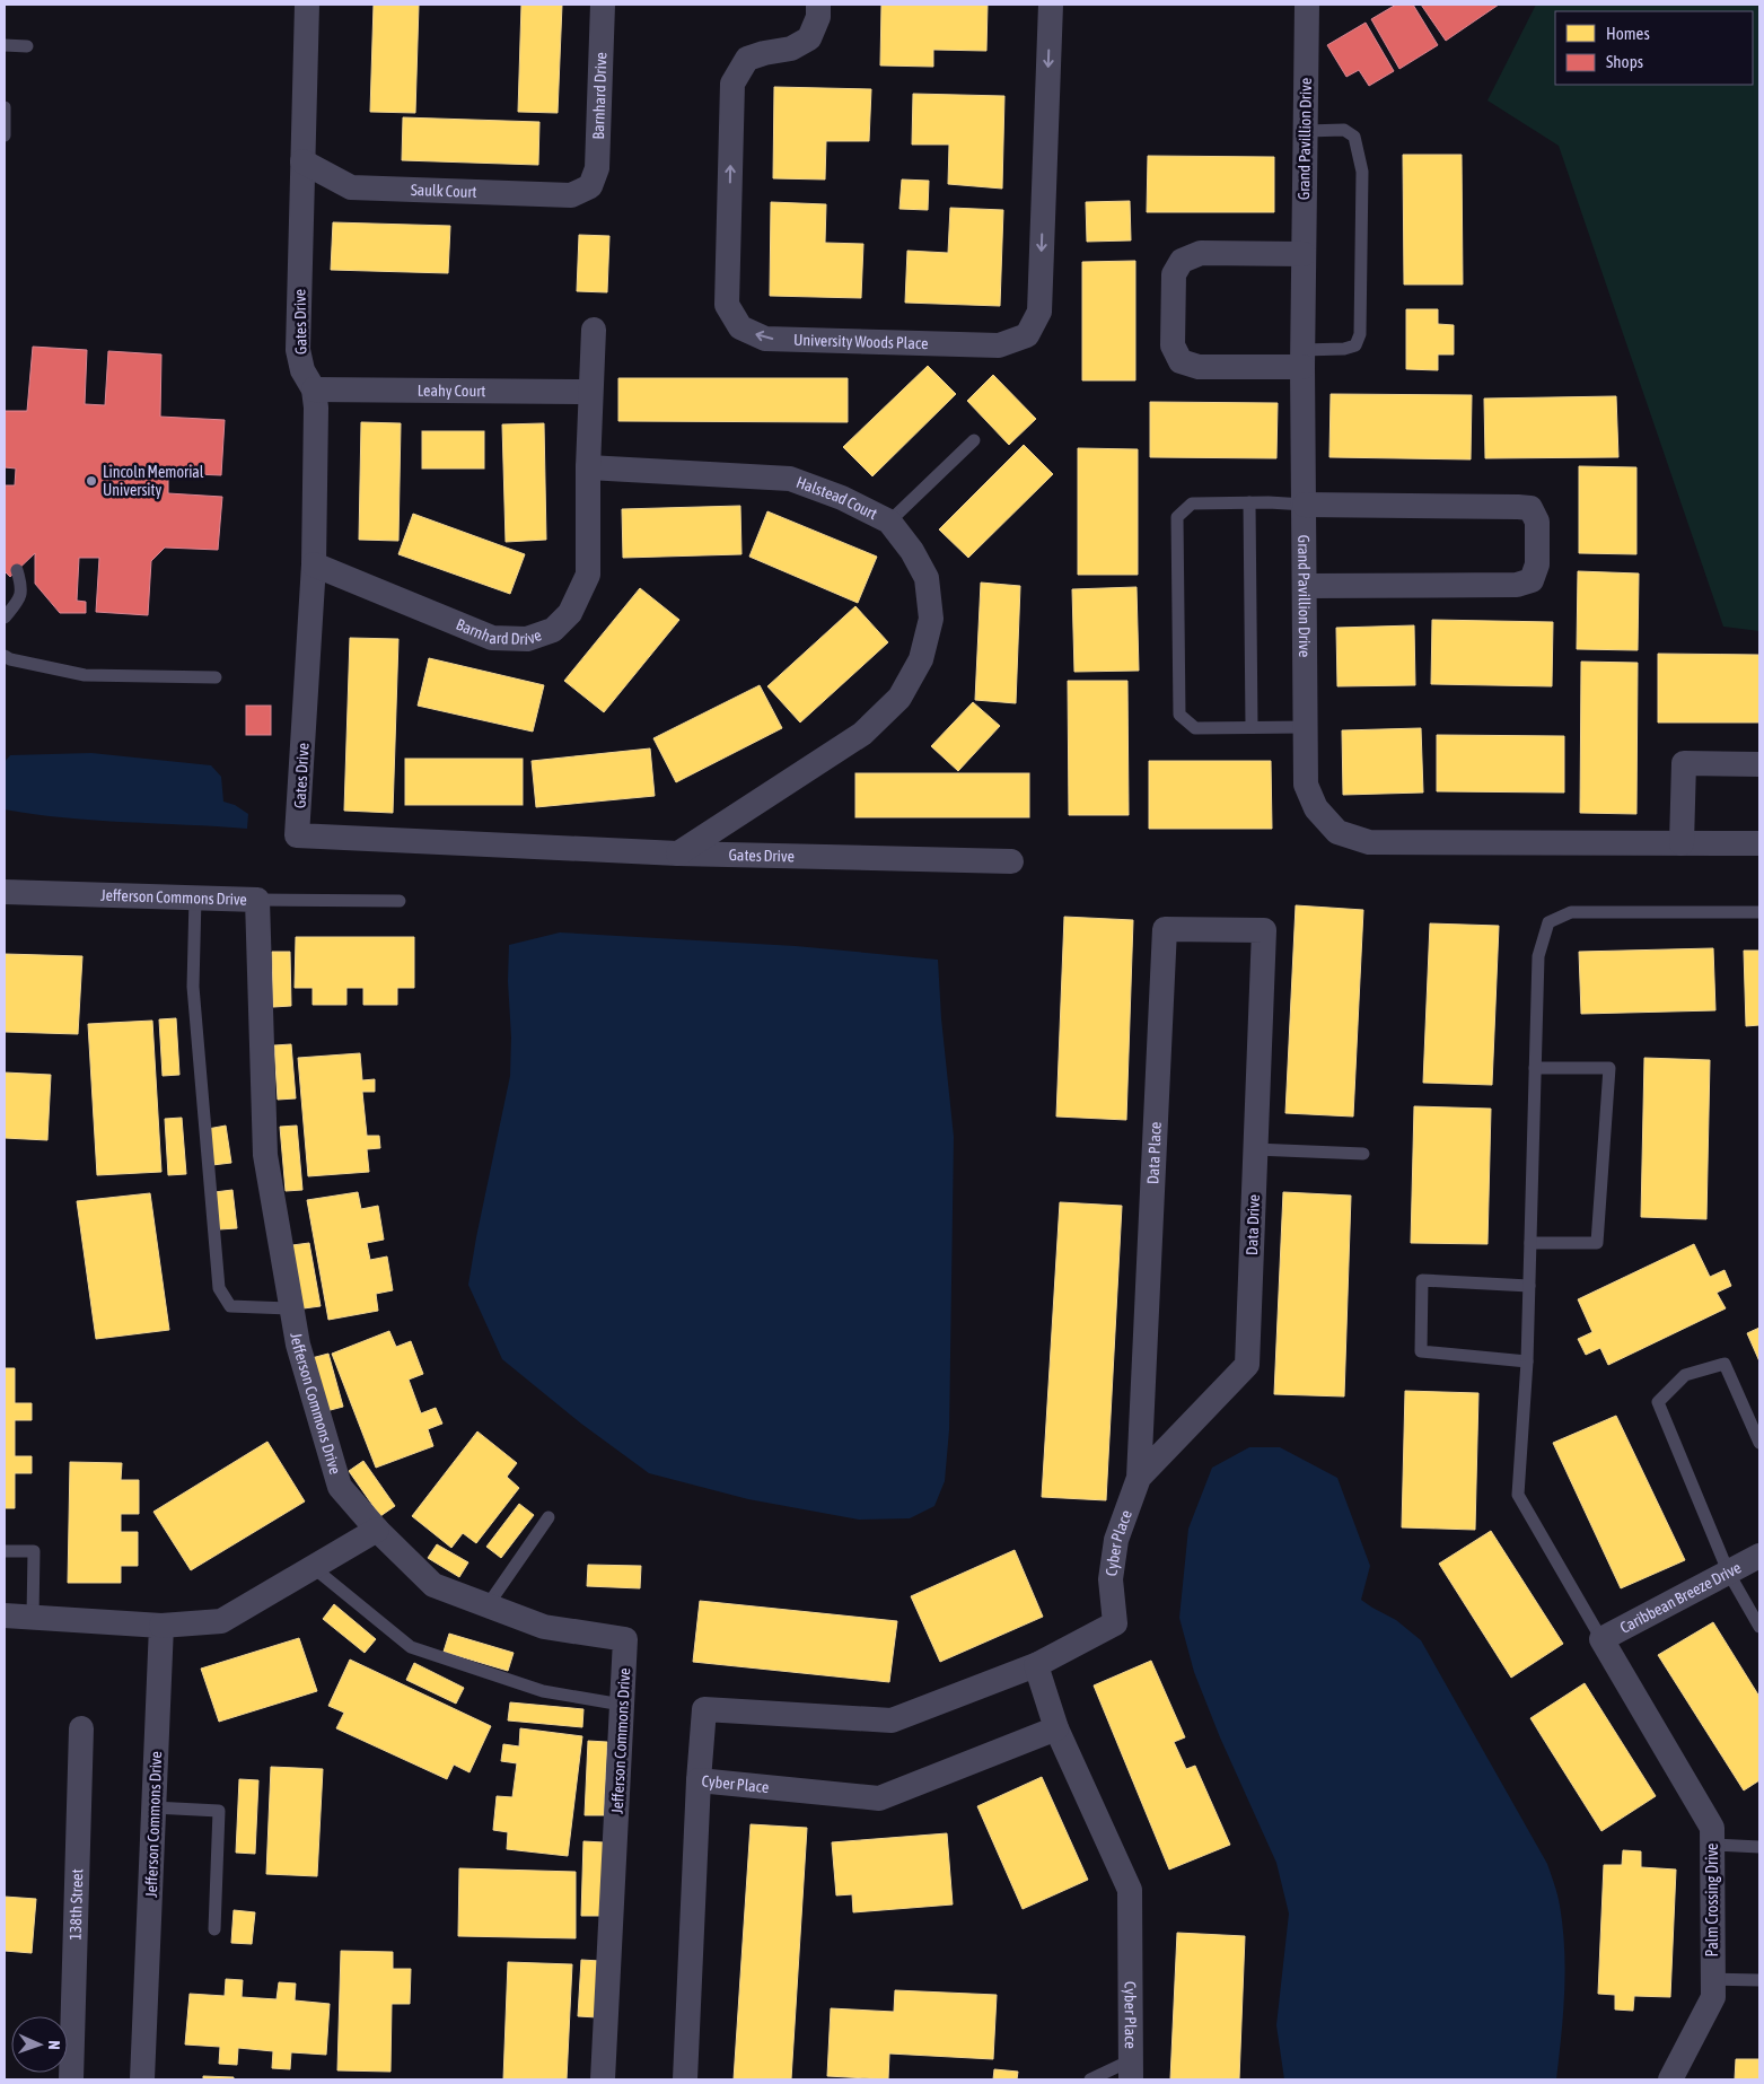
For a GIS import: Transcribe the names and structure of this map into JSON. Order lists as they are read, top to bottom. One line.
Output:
{"streets":{"street":["Barnhard Drive","Grand Pavillion Drive","Saulk Court","Gates Drive","University Woods Place","Leahy Court","Halstead Court","Jefferson Commons Drive","Data Place","Data Drive","Cyber Place","Caribbean Breeze Drive","Palm Crossing Drive","138th Street"]},"crossings":[["Barnhard Drive","Saulk Court"],["Barnhard Drive","Gates Drive"],["Barnhard Drive","Leahy Court"],["Barnhard Drive","Halstead Court"],["Saulk Court","Gates Drive"],["Gates Drive","Leahy Court"],["Gates Drive","Halstead Court"],["Data Place","Data Drive"],["Data Place","Cyber Place"],["Data Drive","Cyber Place"],["Caribbean Breeze Drive","Palm Crossing Drive"]],"places":["Lincoln Memorial University"],"legend":["Homes","Shops"],"north":"right"}
